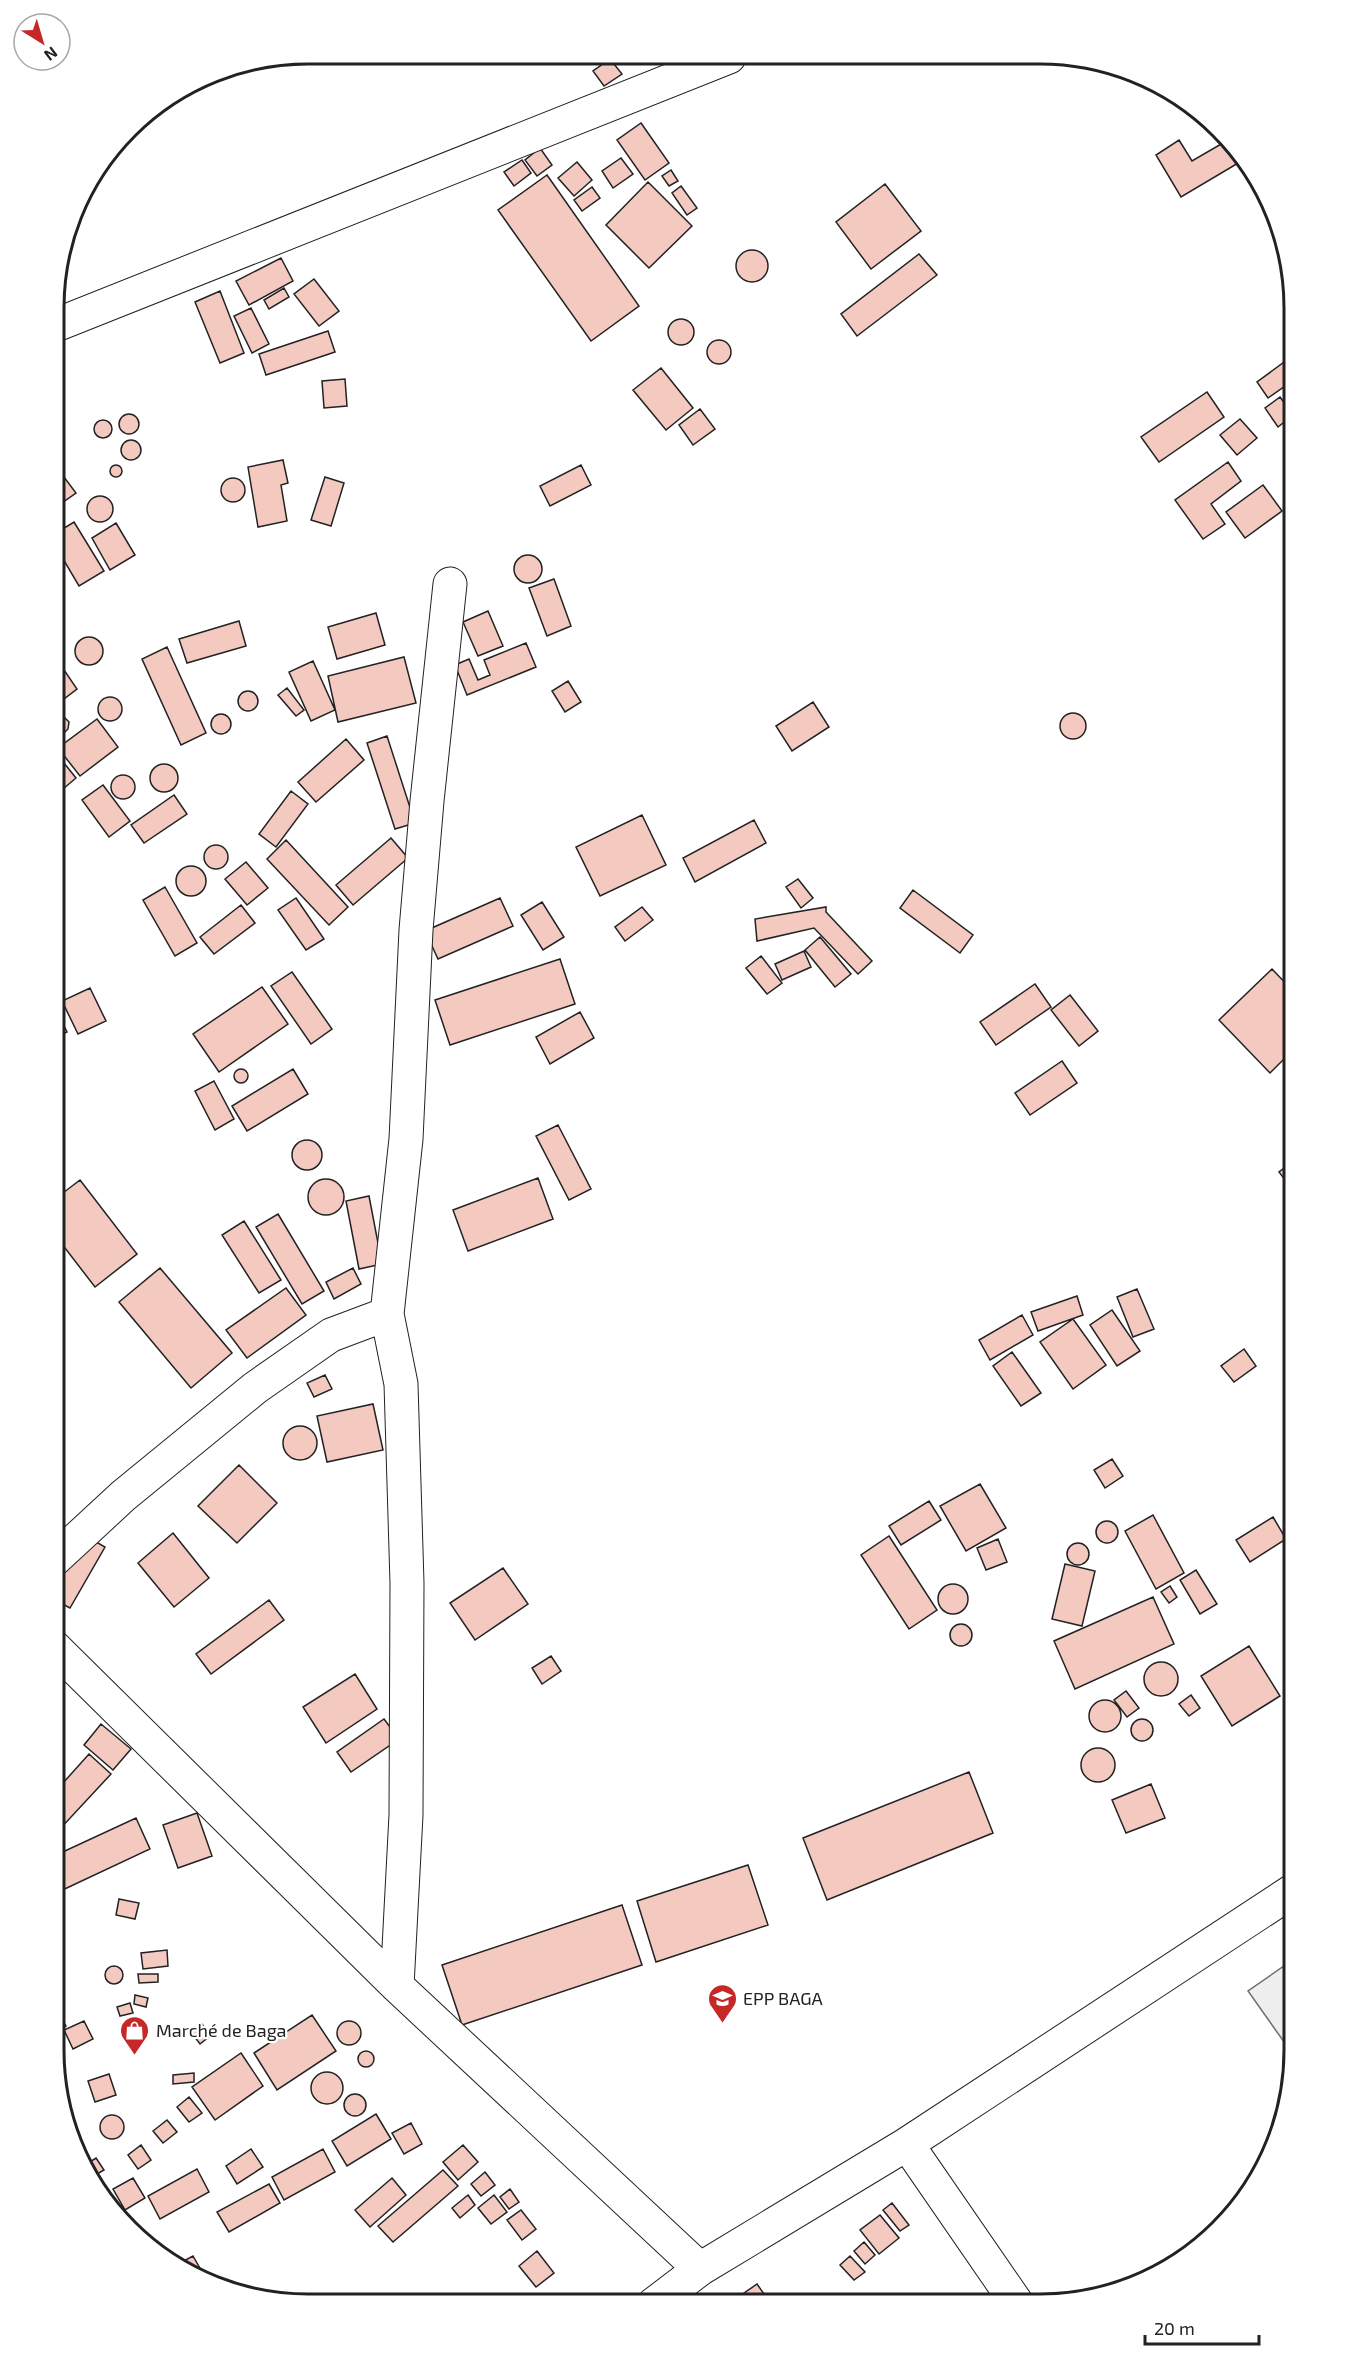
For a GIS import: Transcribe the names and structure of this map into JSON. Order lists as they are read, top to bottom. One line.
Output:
{"places":{"school or university":["EPP BAGA"],"shop":["Marché de Baga"]},"scale_bar":"20 m","north":"bottom right"}
